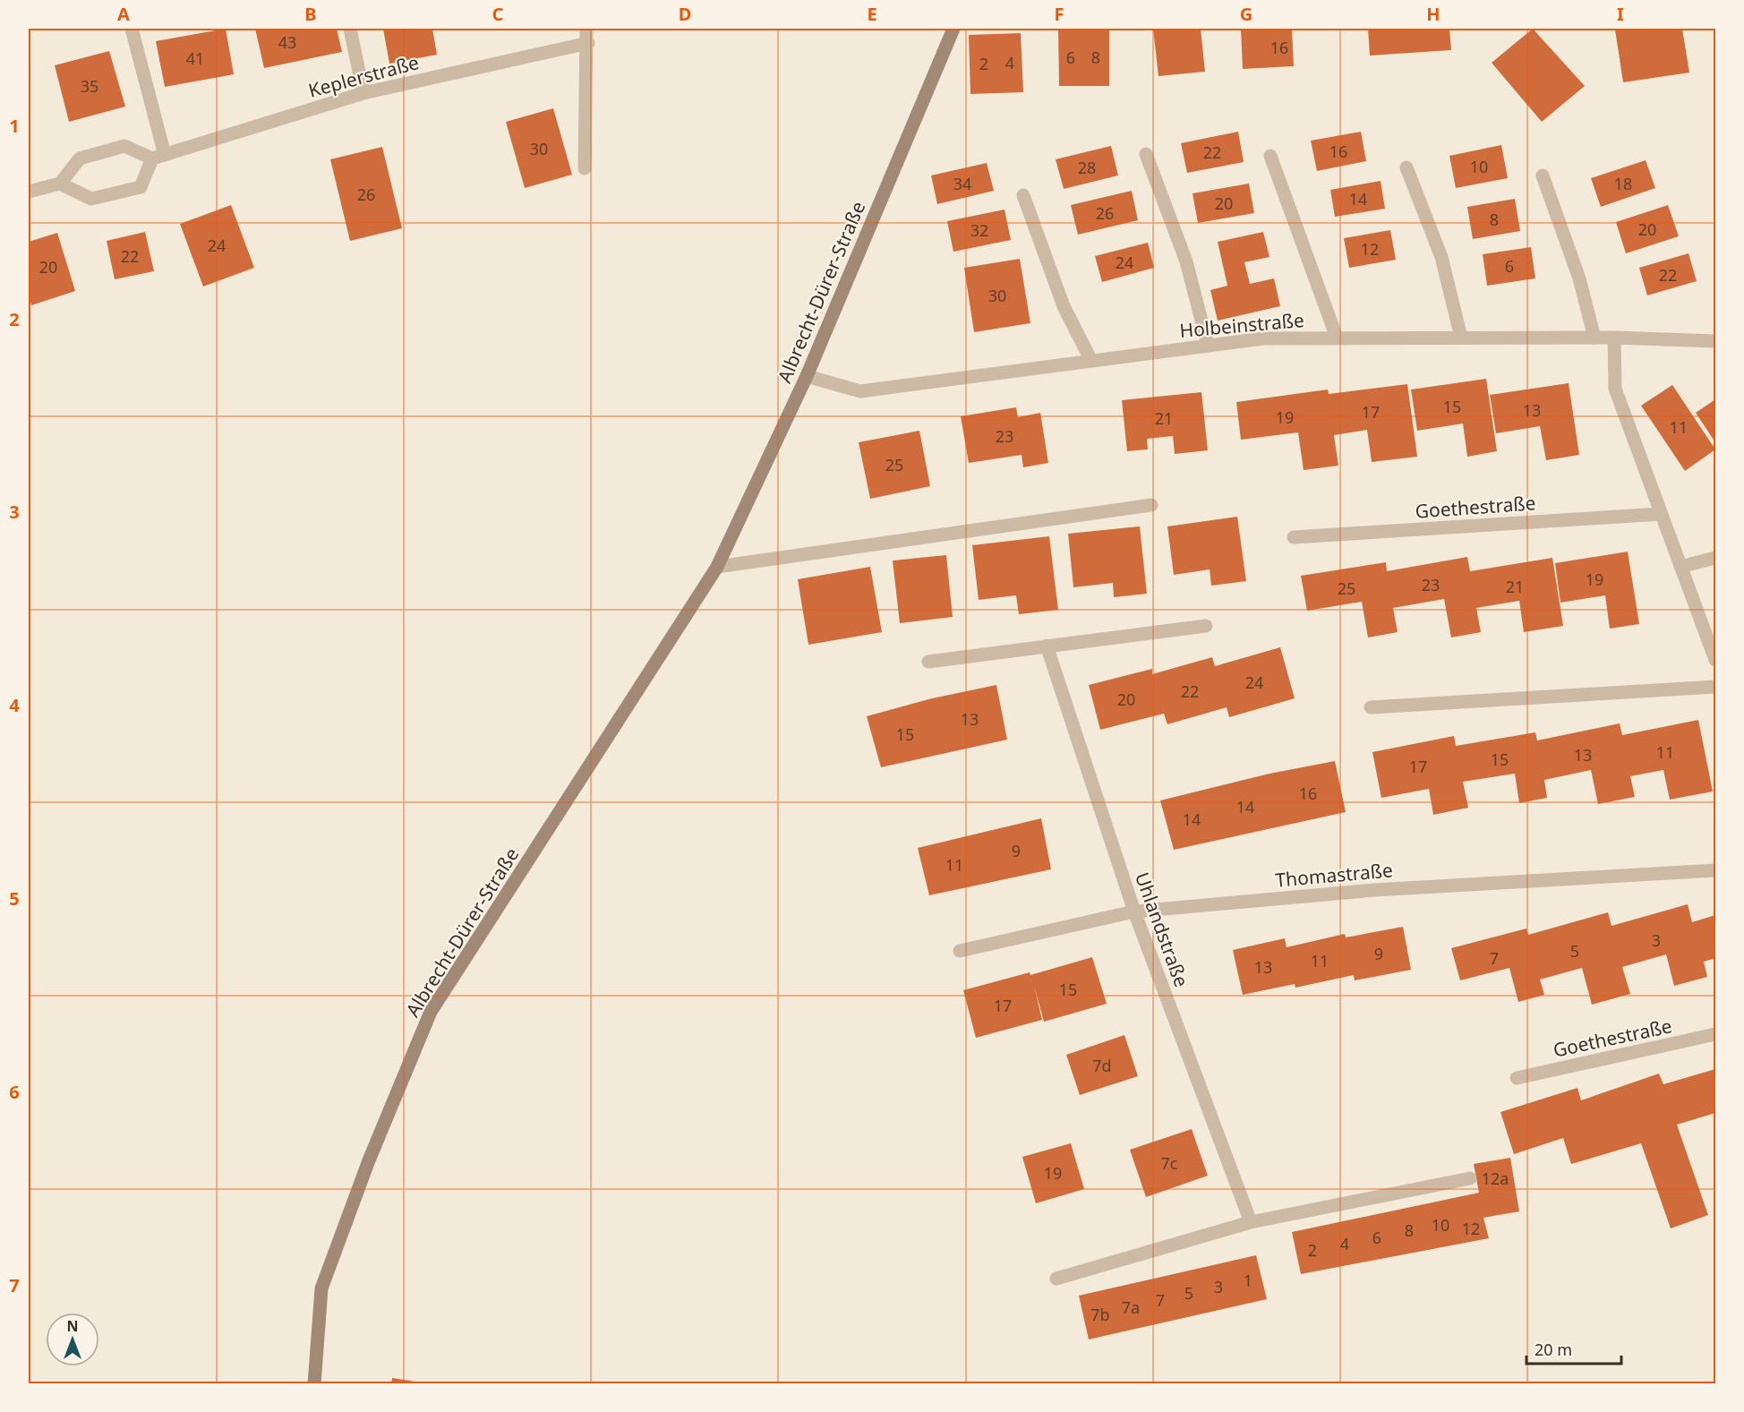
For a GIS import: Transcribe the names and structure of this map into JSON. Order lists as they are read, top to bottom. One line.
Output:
{"streets":{"street":["Keplerstraße","Albrecht-Dürer-Straße","Holbeinstraße","Goethestraße","Thomastraße","Uhlandstraße"]},"crossings":[["Albrecht-Dürer-Straße","Holbeinstraße"],["Thomastraße","Uhlandstraße"]],"house_numbers":["43","16","6","8","41","4","2","35","30","16","22","10","28","34","18","26","14","20","26","8","20","32","24","12","22","24","6","20","22","30","15","13","17","19","21","11","23","25","19","23","21","25","24","22","20","13","15","11","13","15","17","16","14","14","9","11","3","5","9","7","11","13","15","17","7d","7c","19","12a","10","12","8","6","4","2","1","3","5","7","7a","7b"],"scale_bar":"20 m","north":"top","grid":{"columns":["A","B","C","D","E","F","G","H","I"],"rows":["1","2","3","4","5","6","7"]}}
